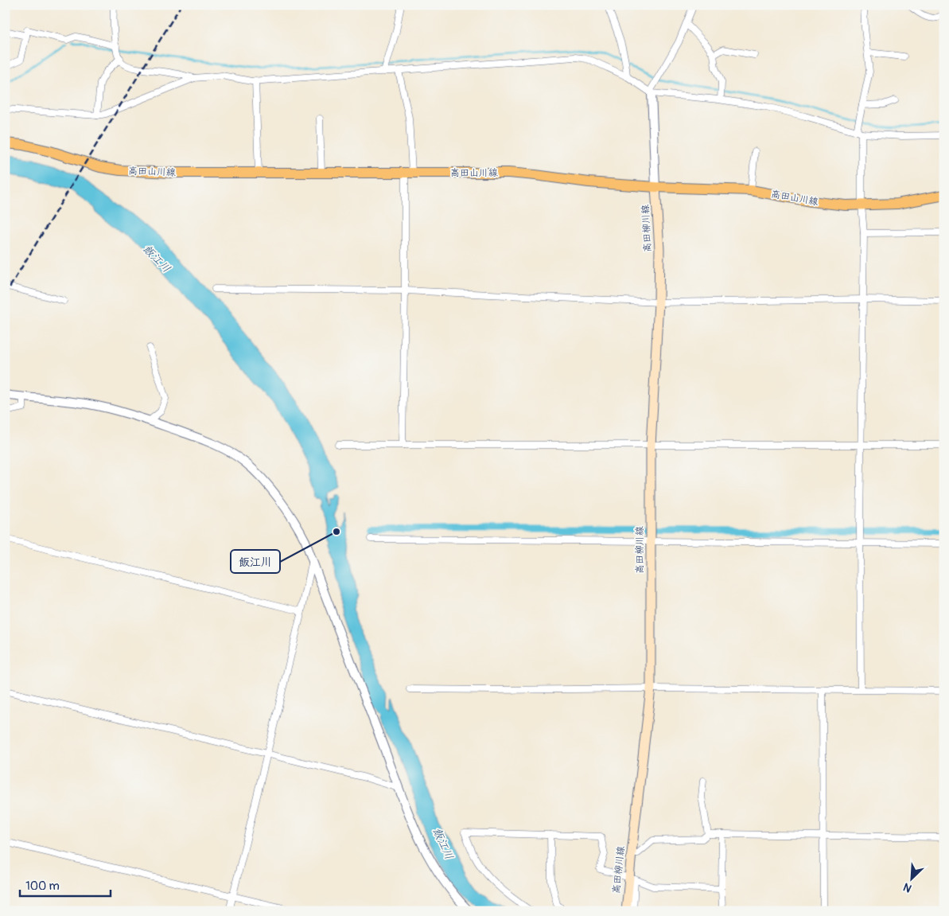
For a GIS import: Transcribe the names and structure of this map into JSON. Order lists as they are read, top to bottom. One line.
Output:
{"streets":{"main road":["高田山川線","高田柳川線"]},"crossings":[["高田山川線","高田柳川線"]],"water":["飯江川"],"places":["飯江川"],"scale_bar":"100 m","north":"bottom left"}
